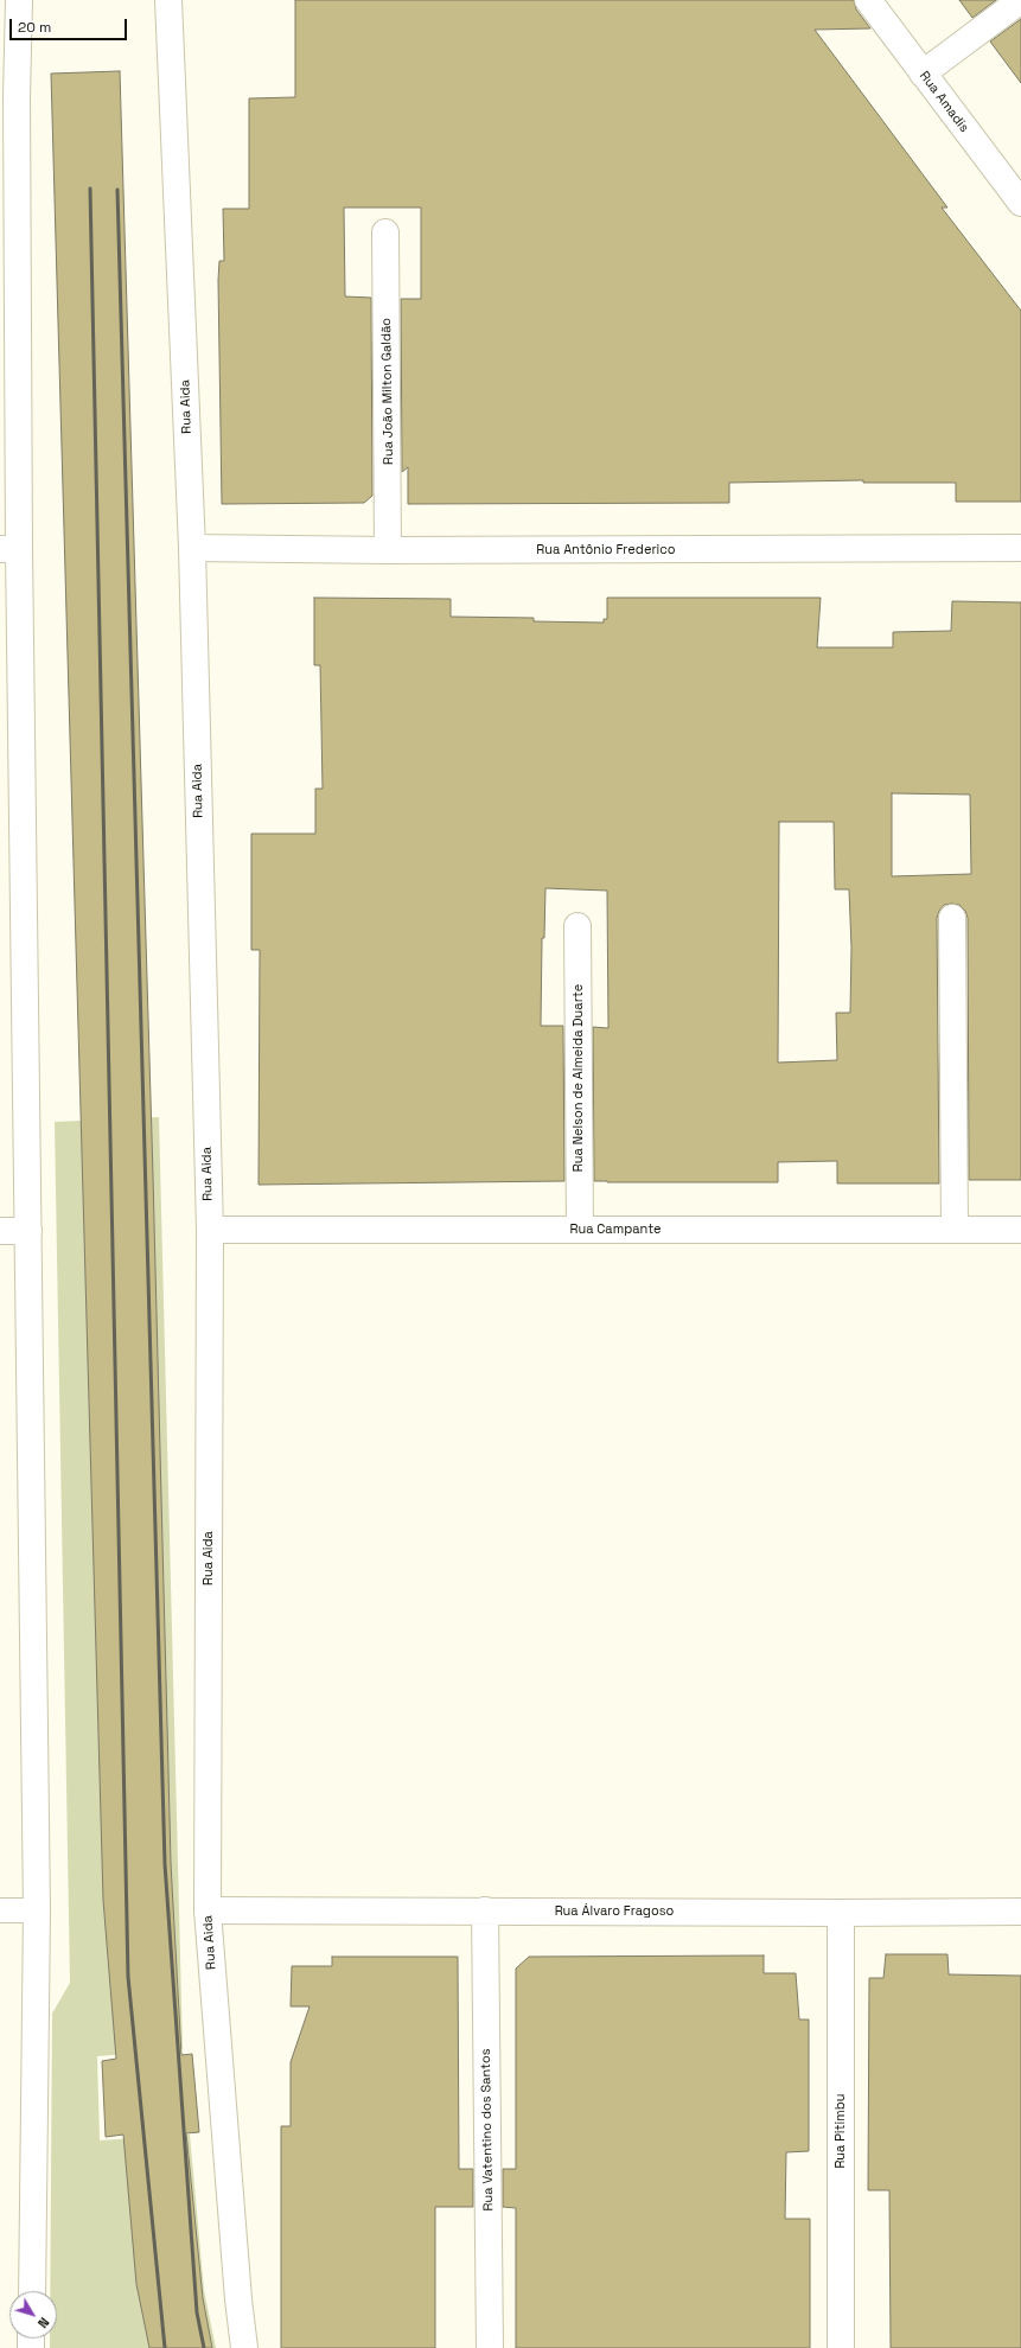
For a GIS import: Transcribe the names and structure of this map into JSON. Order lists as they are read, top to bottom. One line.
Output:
{"streets":{"street":["Rua Amadis","Rua João Milton Galdão","Rua Aida","Rua Antônio Frederico","Rua Nelson de Almeida Duarte","Rua Campante","Rua Álvaro Fragoso","Rua Vatentino dos Santos","Rua Pitimbu"]},"crossings":[["Rua João Milton Galdão","Rua Antônio Frederico"],["Rua Aida","Rua Antônio Frederico"],["Rua Aida","Rua Campante"],["Rua Aida","Rua Álvaro Fragoso"],["Rua Nelson de Almeida Duarte","Rua Campante"],["Rua Álvaro Fragoso","Rua Vatentino dos Santos"],["Rua Álvaro Fragoso","Rua Pitimbu"]],"scale_bar":"20 m","north":"bottom right"}
